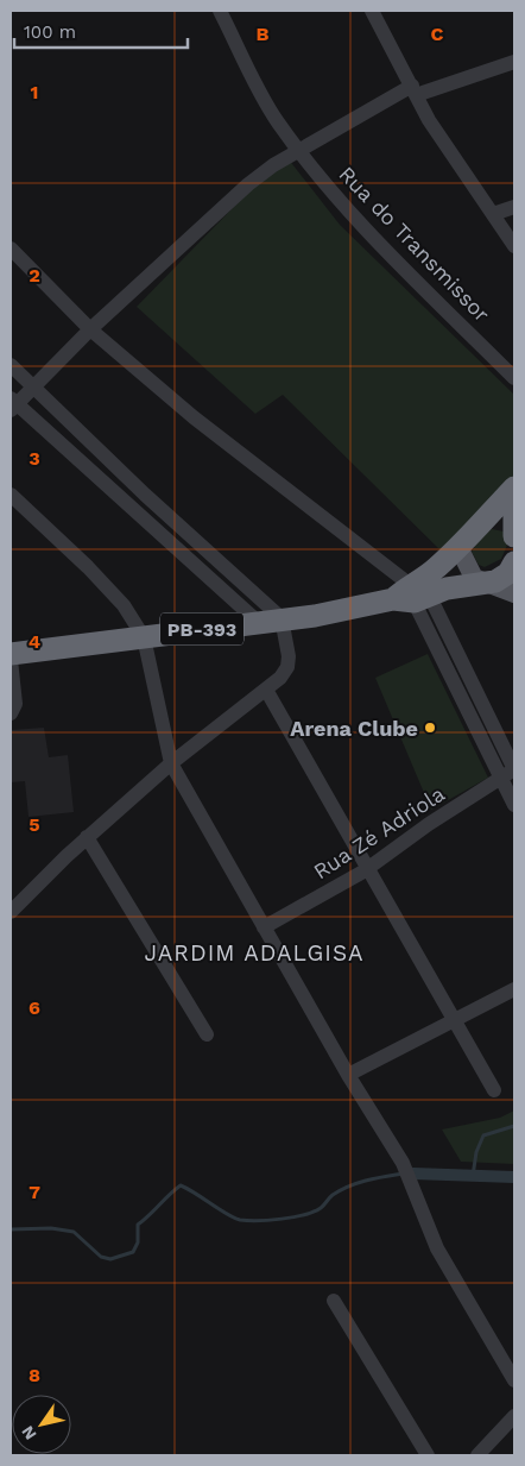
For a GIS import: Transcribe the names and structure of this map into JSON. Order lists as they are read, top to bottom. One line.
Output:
{"streets":{"highway":["PB-393"],"street":["Rua do Transmissor","Rua Zé Adriola"]},"districts":["JARDIM ADALGISA"],"places":["Arena Clube"],"scale_bar":"100 m","north":"bottom left","grid":{"columns":["B","C"],"rows":["1","2","3","4","5","6","7","8"]}}
